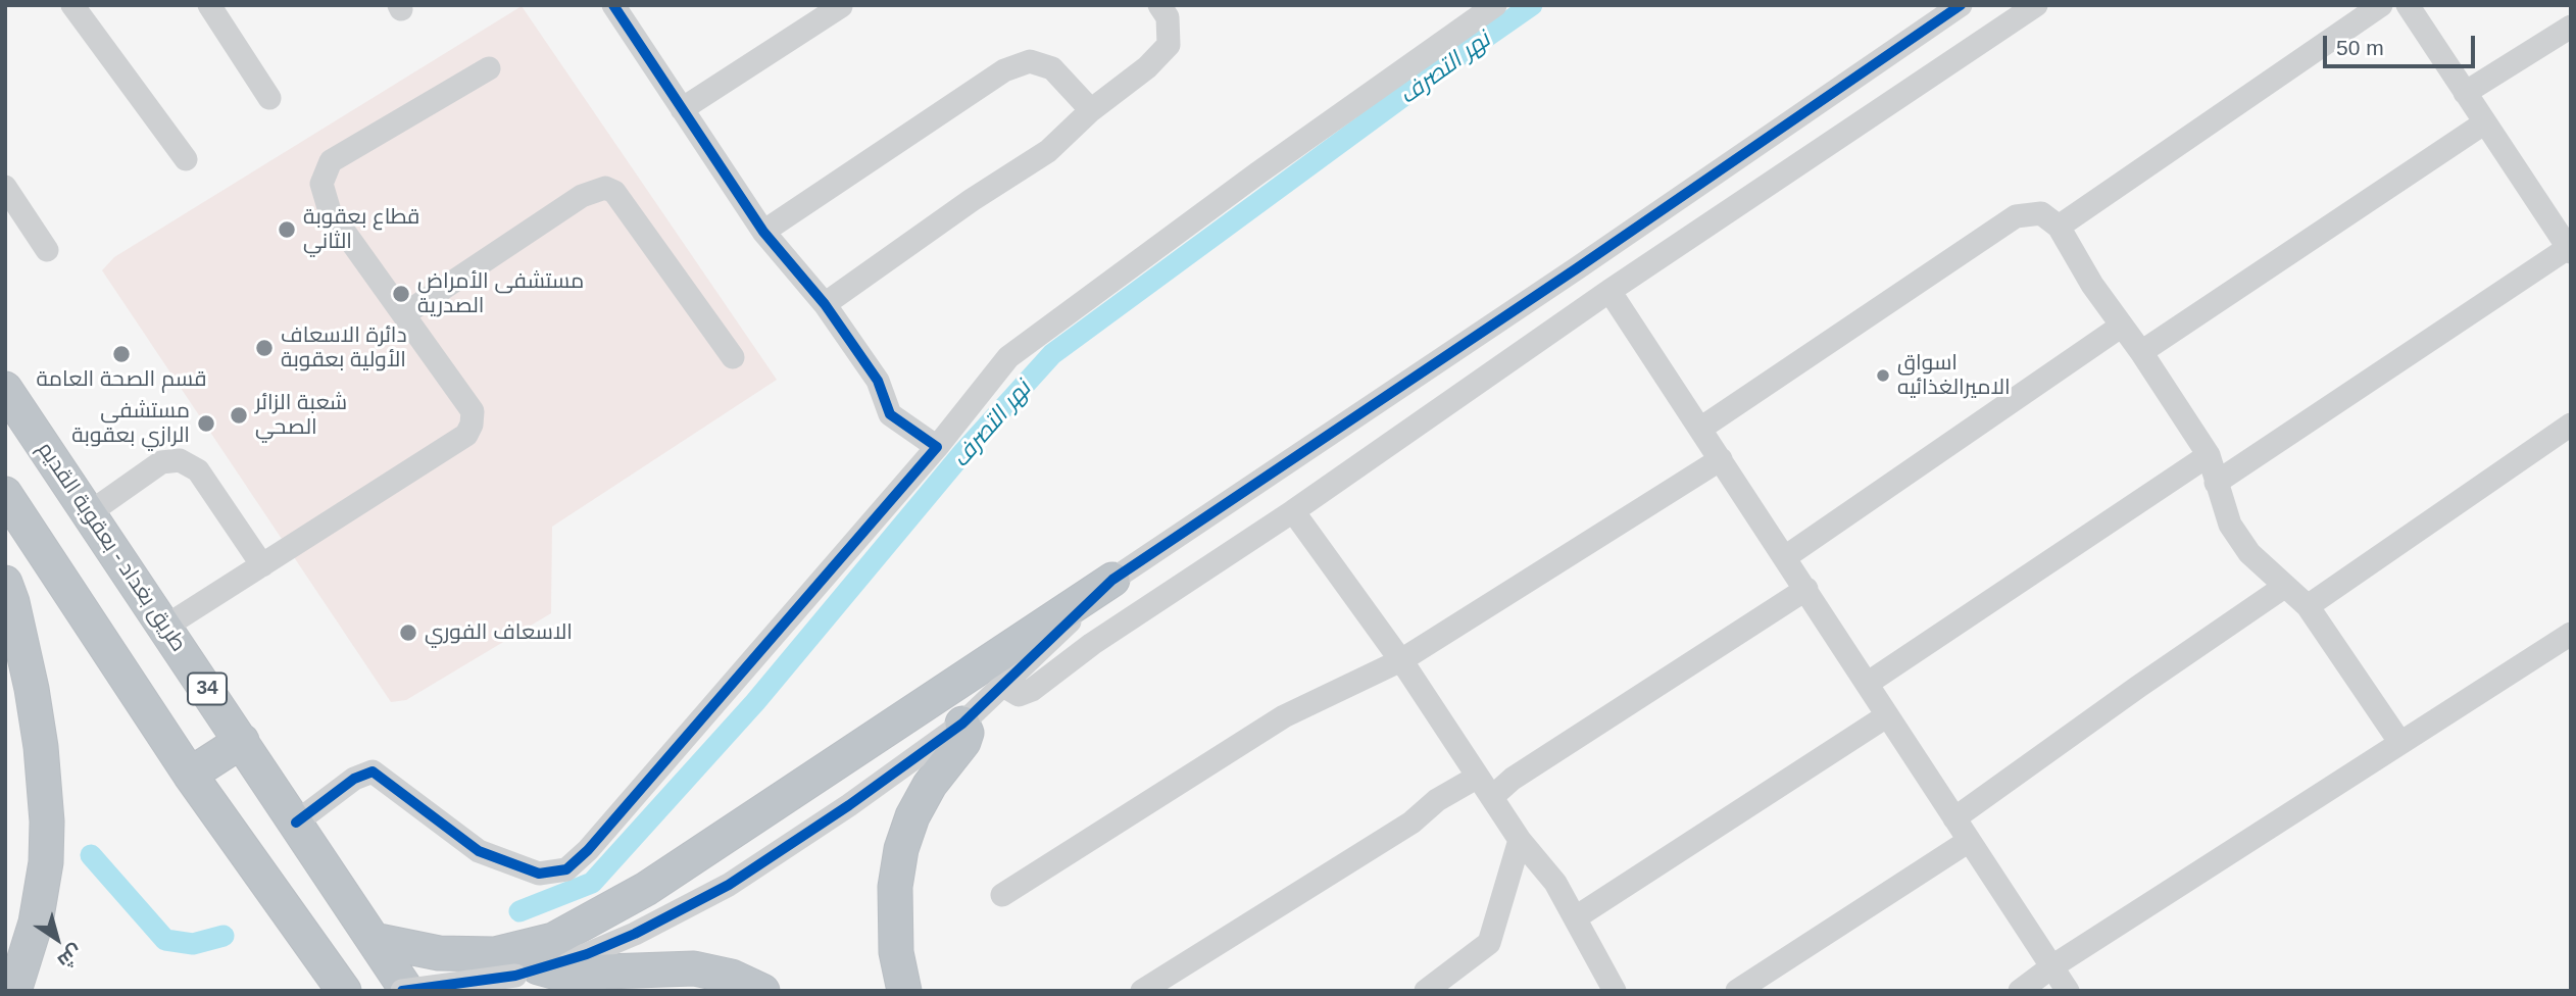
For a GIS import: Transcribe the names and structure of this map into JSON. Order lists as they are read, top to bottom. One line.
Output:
{"streets":{"highway":["طريق بغداد - بعقوبة القديم","34"]},"water":["نهر التصرف"],"places":["قطاع بعقوبة الثاني","مستشفى الأمراض الصدرية","دائرة الاسعاف الأولية بعقوبة","قسم الصحة العامة","اسواق الاميرالغذائيه","شعبة الزائر الصحي","مستشفى الرازي بعقوبة","الاسعاف الفوري"],"scale_bar":"50 m","north":"bottom right"}
